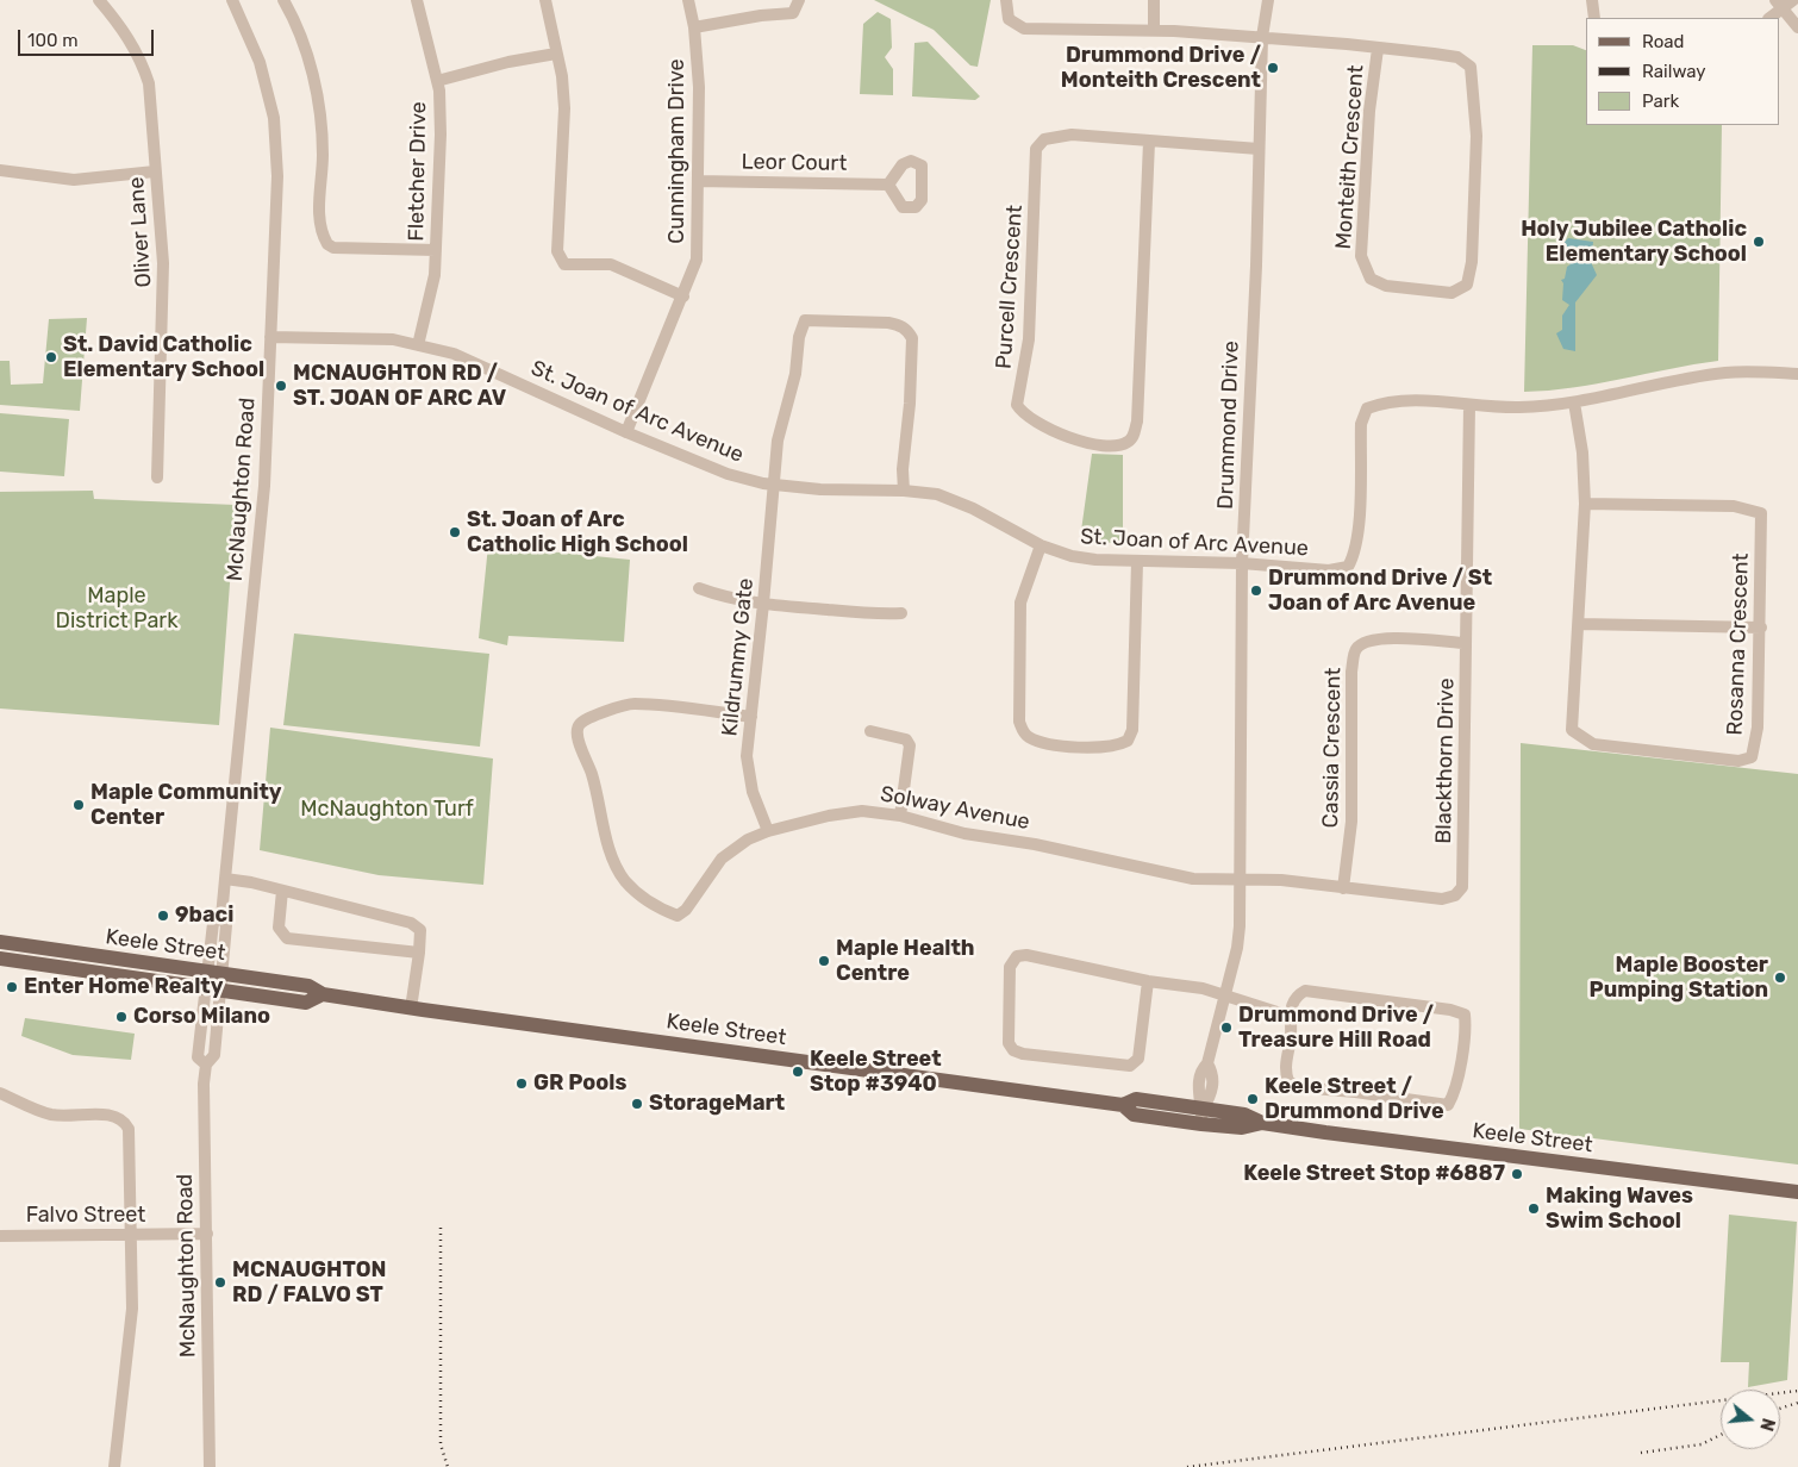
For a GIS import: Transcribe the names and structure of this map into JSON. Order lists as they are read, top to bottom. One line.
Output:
{"streets":{"main road":["Keele Street"],"street":["Cunningham Drive","Monteith Crescent","Leor Court","Fletcher Drive","Oliver Lane","Purcell Crescent","St. Joan of Arc Avenue","Drummond Drive","McNaughton Road","Rosanna Crescent","Kildrummy Gate","Cassia Crescent","Blackthorn Drive","Solway Avenue","Falvo Street"]},"crossings":[["Cunningham Drive","Leor Court"],["Cunningham Drive","St. Joan of Arc Avenue"],["Monteith Crescent","Drummond Drive"],["Fletcher Drive","St. Joan of Arc Avenue"],["Purcell Crescent","Drummond Drive"],["St. Joan of Arc Avenue","Drummond Drive"],["St. Joan of Arc Avenue","McNaughton Road"],["St. Joan of Arc Avenue","Rosanna Crescent"],["St. Joan of Arc Avenue","Kildrummy Gate"],["St. Joan of Arc Avenue","Blackthorn Drive"],["Drummond Drive","Blackthorn Drive"],["Drummond Drive","Solway Avenue"],["Drummond Drive","Keele Street"],["McNaughton Road","Keele Street"],["McNaughton Road","Falvo Street"],["Kildrummy Gate","Solway Avenue"],["Cassia Crescent","Blackthorn Drive"],["Blackthorn Drive","Solway Avenue"]],"parks":["Maple District Park","McNaughton Turf"],"places":["Drummond Drive / Monteith Crescent","Holy Jubilee Catholic Elementary School","St. David Catholic Elementary School","MCNAUGHTON RD / ST. JOAN OF ARC AV","St. Joan of Arc Catholic High School","Drummond Drive / St Joan of Arc Avenue","Maple Community Center","9baci","Maple Health Centre","Maple Booster Pumping Station","Enter Home Realty","Corso Milano","Drummond Drive / Treasure Hill Road","Keele Street Stop #3940","GR Pools","Keele Street / Drummond Drive","StorageMart","Keele Street Stop #6887","Making Waves Swim School","MCNAUGHTON RD / FALVO ST"],"legend":["Road","Railway","Park"],"scale_bar":"100 m","north":"right"}
